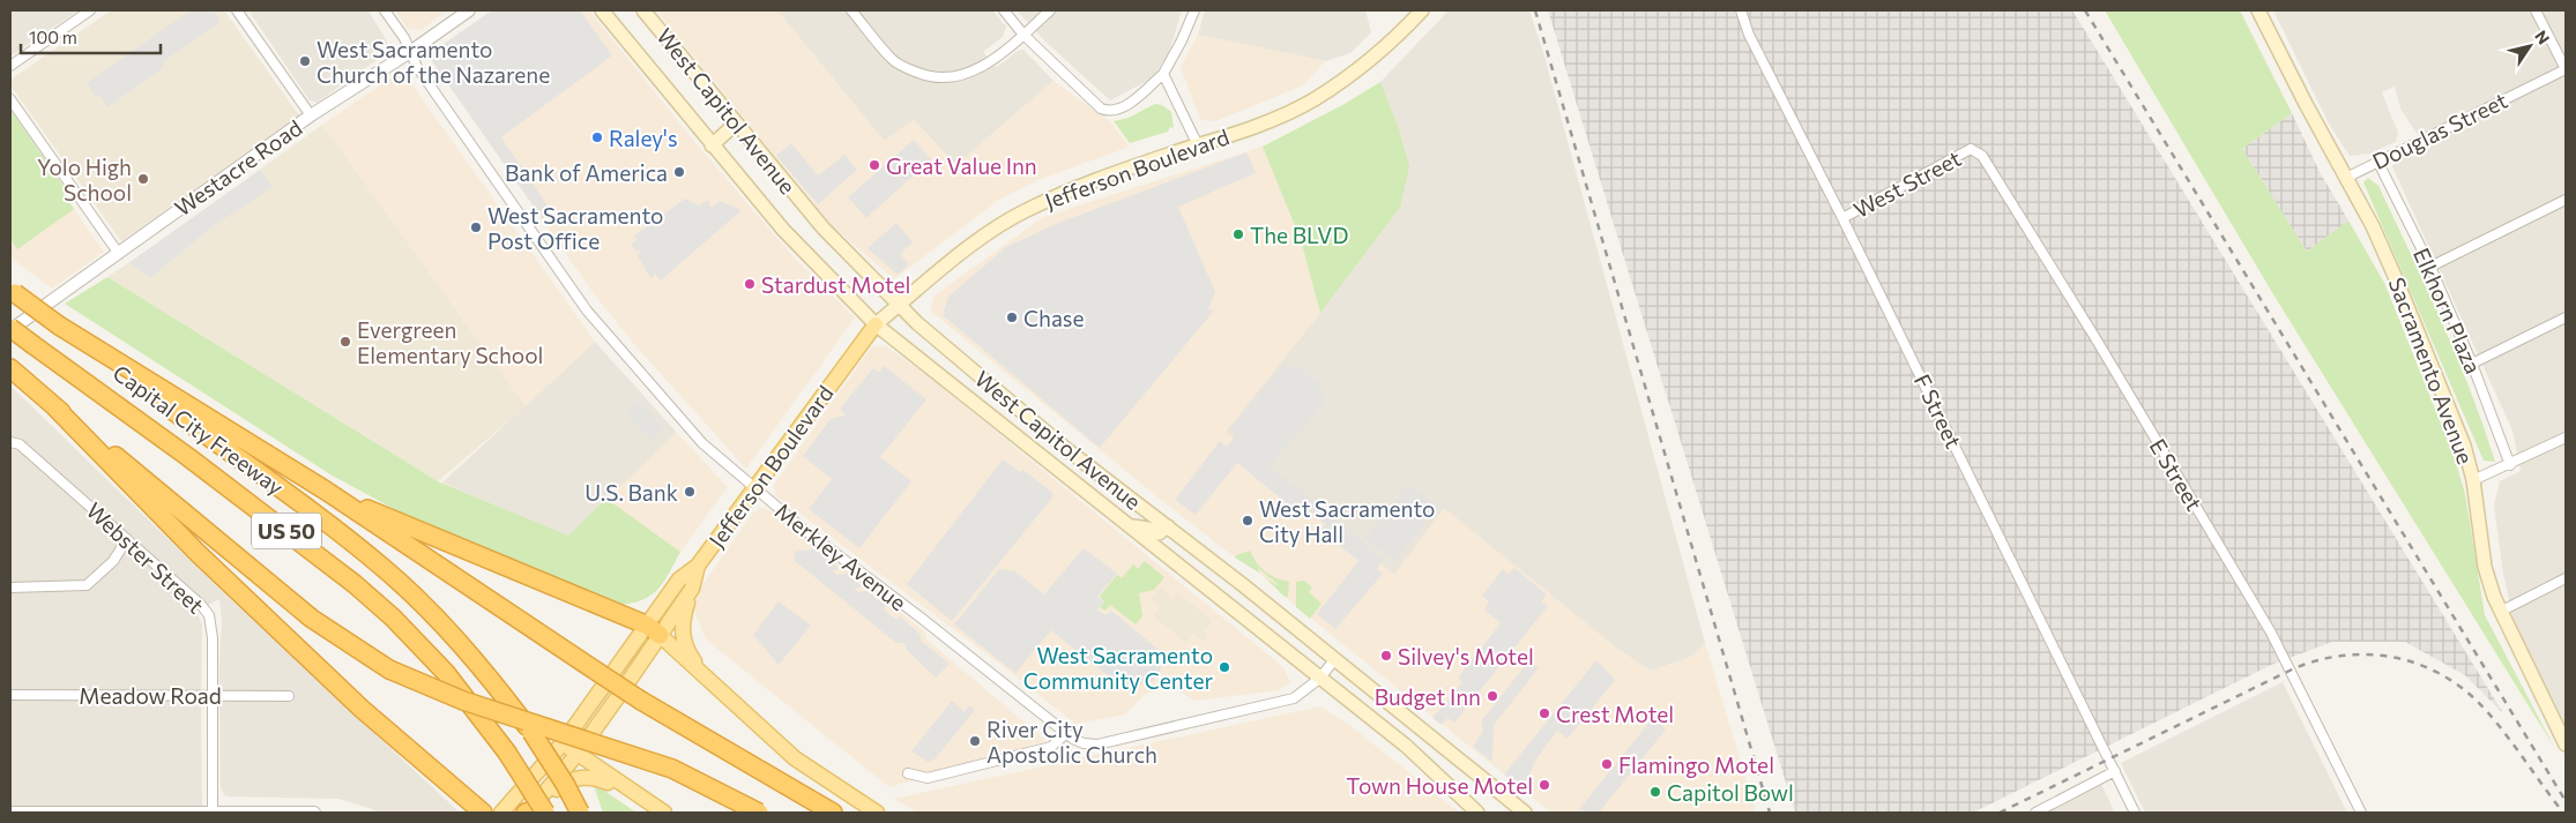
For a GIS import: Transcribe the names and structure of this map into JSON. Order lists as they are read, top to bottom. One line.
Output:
{"streets":{"highway":["Capital City Freeway","US 50"],"main road":["West Capitol Avenue","Jefferson Boulevard","Sacramento Avenue"],"street":["Douglas Street","Westacre Road","West Street","Elkhorn Plaza","F Street","E Street","Merkley Avenue","Webster Street","Meadow Road"]},"crossings":[["West Capitol Avenue","Jefferson Boulevard"],["West Capitol Avenue","Merkley Avenue"],["Douglas Street","Elkhorn Plaza"],["Douglas Street","Sacramento Avenue"],["Westacre Road","Capital City Freeway"],["Westacre Road","Merkley Avenue"],["Jefferson Boulevard","Capital City Freeway"],["Jefferson Boulevard","Merkley Avenue"],["West Street","F Street"],["West Street","E Street"],["Webster Street","Meadow Road"]],"places":["West Sacramento Church of the Nazarene","Raley's","Great Value Inn","Bank of America","Yolo High School","West Sacramento Post Office","The BLVD","Stardust Motel","Chase","Evergreen Elementary School","U.S. Bank","West Sacramento City Hall","Silvey's Motel","West Sacramento Community Center","Budget Inn","Crest Motel","River City Apostolic Church","Flamingo Motel","Town House Motel","Capitol Bowl"],"scale_bar":"100 m","north":"top right"}
